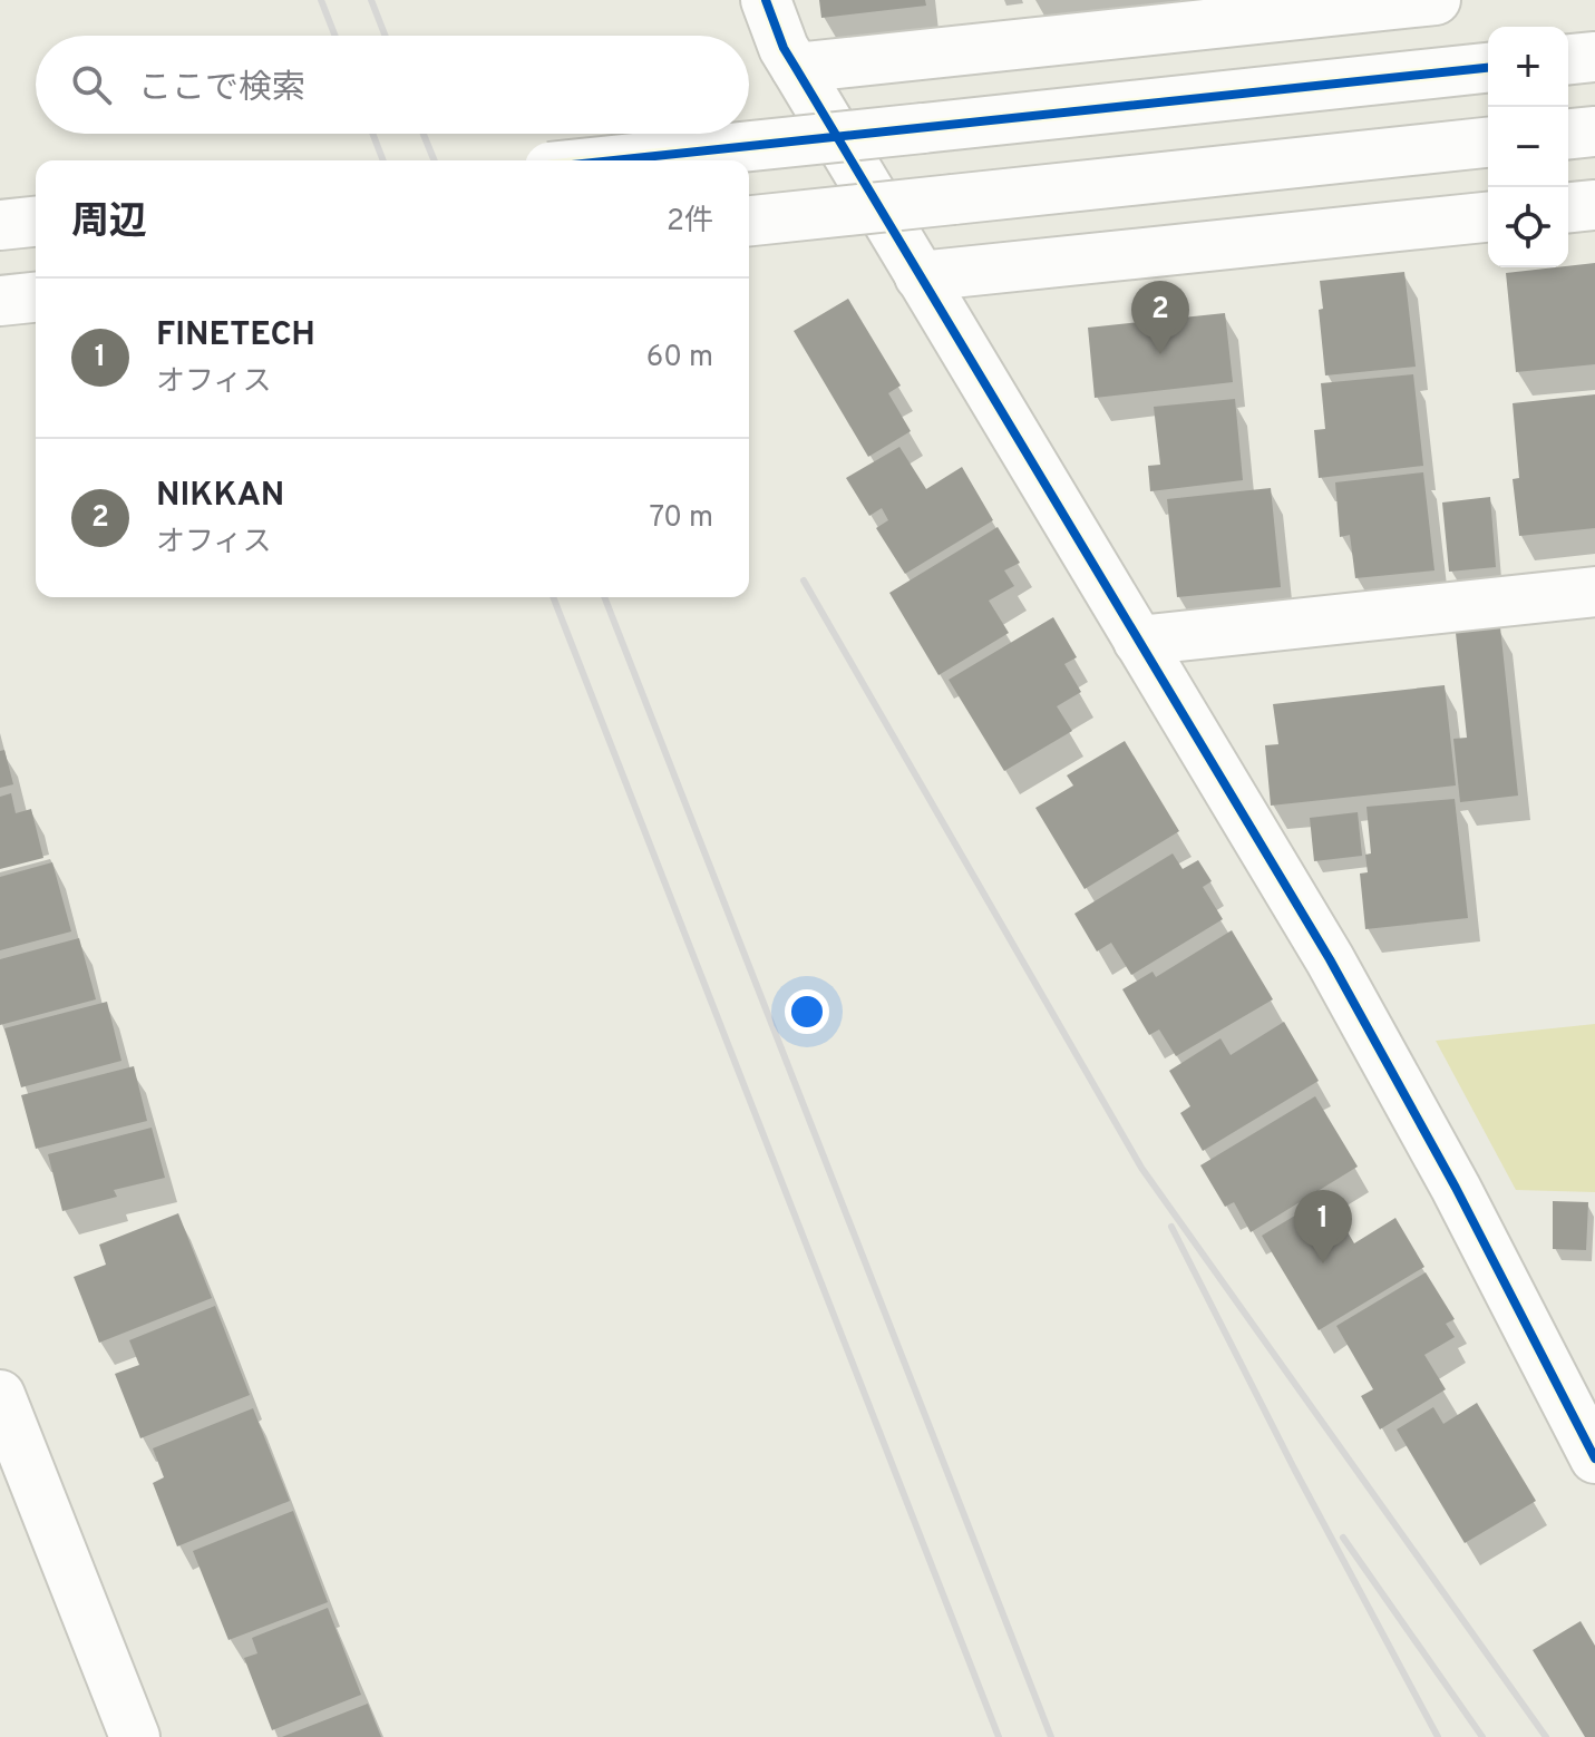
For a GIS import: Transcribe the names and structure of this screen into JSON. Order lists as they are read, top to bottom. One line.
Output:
{"page":{"map_buttons":["+","−"],"search":"ここで検索","heading":["周辺","2件"],"list":[{"mark":"1","name":"FINETECH","note":"オフィス","value":"60 m"},{"mark":"2","name":"NIKKAN","note":"オフィス","value":"70 m"}],"pins":["2","1"]}}
